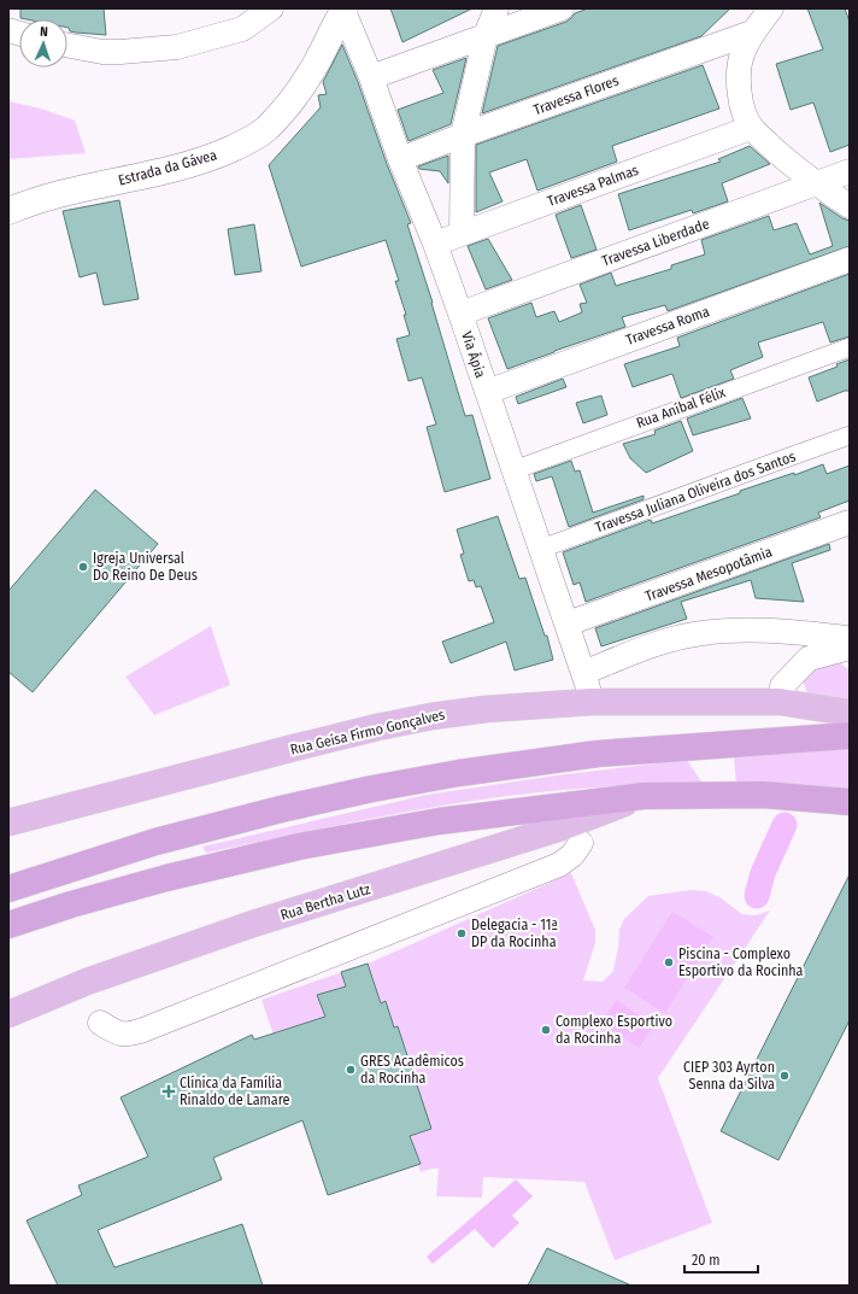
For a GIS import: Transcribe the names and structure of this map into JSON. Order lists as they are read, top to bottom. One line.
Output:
{"streets":{"main road":["Rua Geísa Firmo Gonçalves","Rua Bertha Lutz"],"street":["Travessa Flores","Estrada da Gávea","Travessa Palmas","Travessa Liberdade","Travessa Roma","Via Ápia","Rua Aníbal Félix","Travessa Juliana Oliveira dos Santos","Travessa Mesopotâmia"]},"crossings":[["Travessa Flores","Via Ápia"],["Estrada da Gávea","Via Ápia"],["Travessa Palmas","Via Ápia"],["Travessa Liberdade","Via Ápia"],["Travessa Roma","Via Ápia"],["Via Ápia","Rua Aníbal Félix"],["Via Ápia","Travessa Juliana Oliveira dos Santos"],["Via Ápia","Travessa Mesopotâmia"],["Via Ápia","Rua Geísa Firmo Gonçalves"]],"places":{"other":["Igreja Universal Do Reino De Deus","Delegacia - 11ª DP da Rocinha","Piscina - Complexo Esportivo da Rocinha","Complexo Esportivo da Rocinha","GRES Acadêmicos da Rocinha","CIEP 303 Ayrton Senna da Silva"],"health":["Clínica da Família Rinaldo de Lamare"]},"scale_bar":"20 m","north":"top"}
